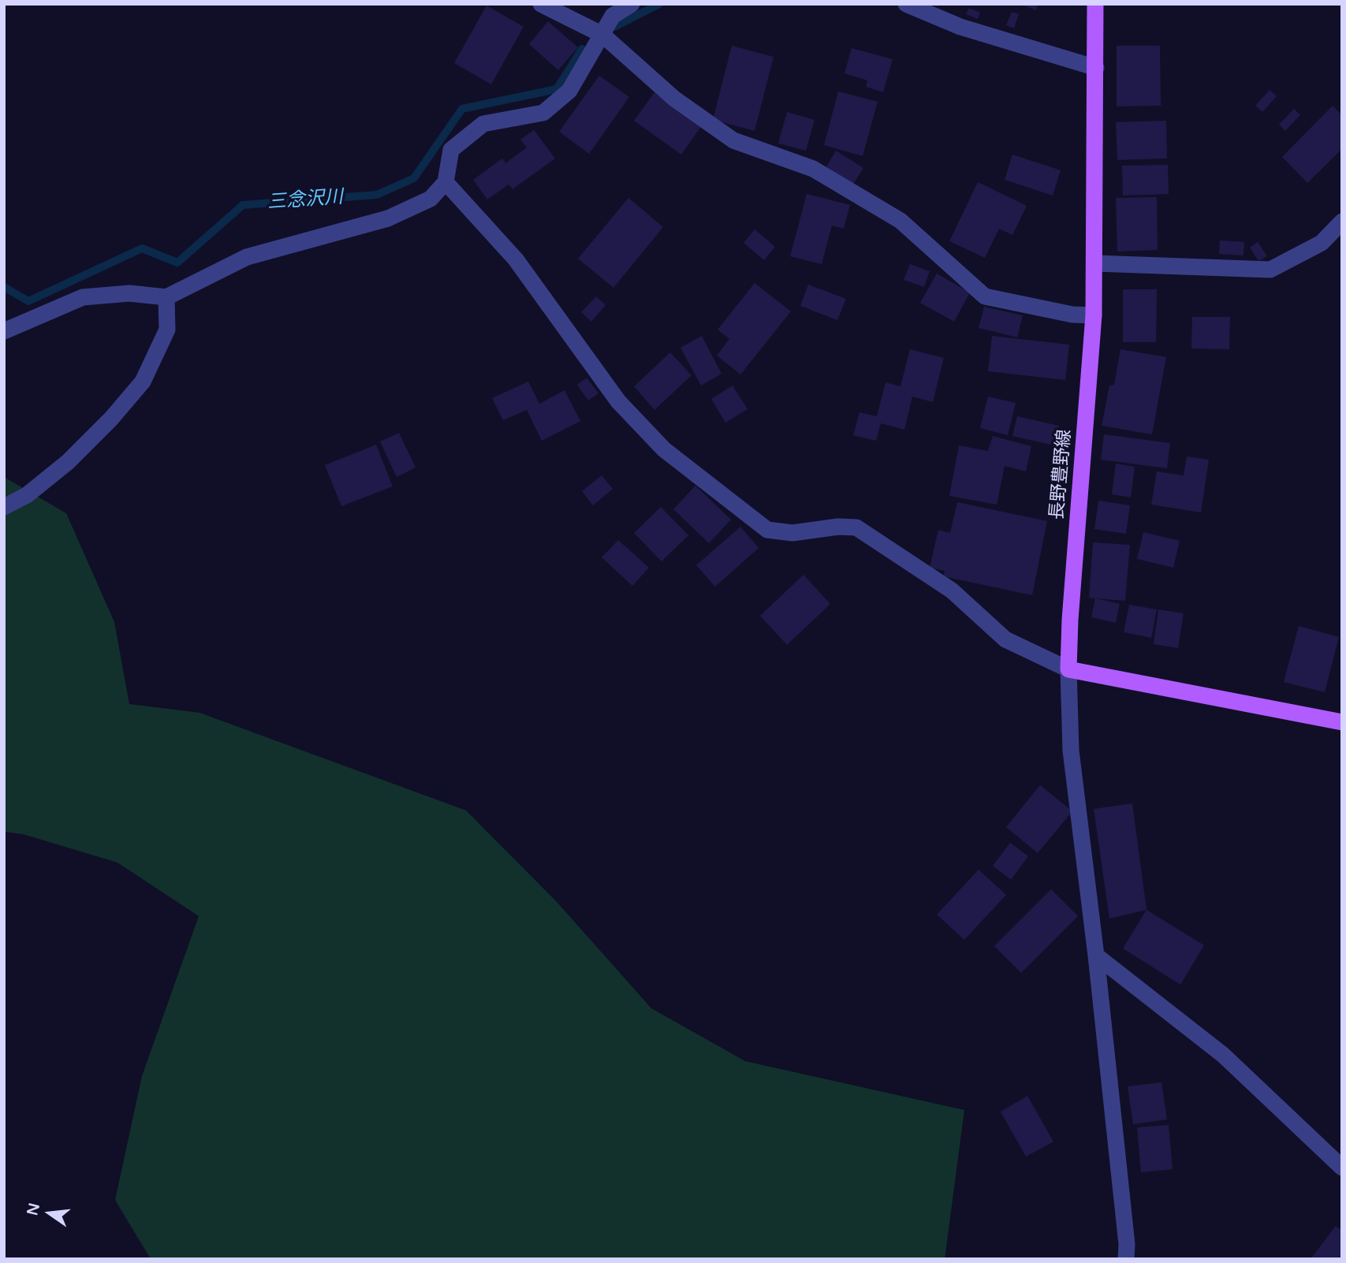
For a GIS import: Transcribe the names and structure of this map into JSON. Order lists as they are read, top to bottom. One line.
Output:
{"streets":{"main road":["長野豊野線"]},"water":["三念沢川"],"north":"left"}
